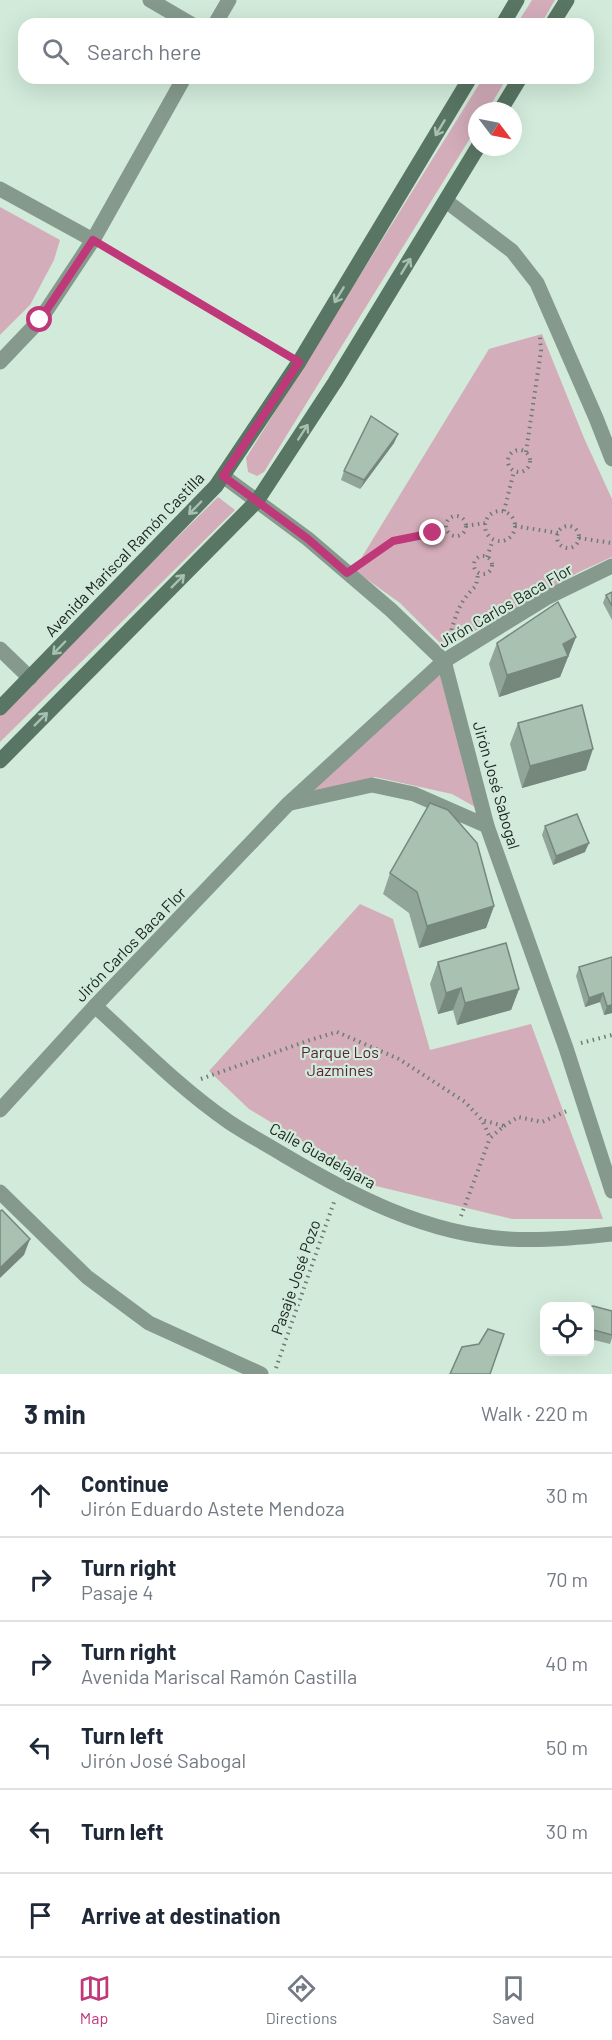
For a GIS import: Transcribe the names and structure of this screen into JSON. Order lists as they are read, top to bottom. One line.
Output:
{"streets":{"main road":["Avenida Mariscal Ramón Castilla"],"street":["Jirón Carlos Baca Flor","Jirón José Sabogal","Calle Guadelajara"],"path":["Pasaje José Pozo"]},"crossings":[["Jirón Carlos Baca Flor","Jirón José Sabogal"],["Jirón Carlos Baca Flor","Calle Guadelajara"],["Calle Guadelajara","Pasaje José Pozo"]],"parks":["Parque Los Jazmines"],"north":"bottom right","page":{"search":"Search here","heading":["3 min","Walk · 220 m"],"list":[["Continue","Jirón Eduardo Astete Mendoza","30 m"],["Turn right","Pasaje 4","70 m"],["Turn right","Avenida Mariscal Ramón Castilla","40 m"],["Turn left","Jirón José Sabogal","50 m"],["Turn left","30 m"],"Arrive at destination"],"nav":["Map","Directions","Saved"]}}
